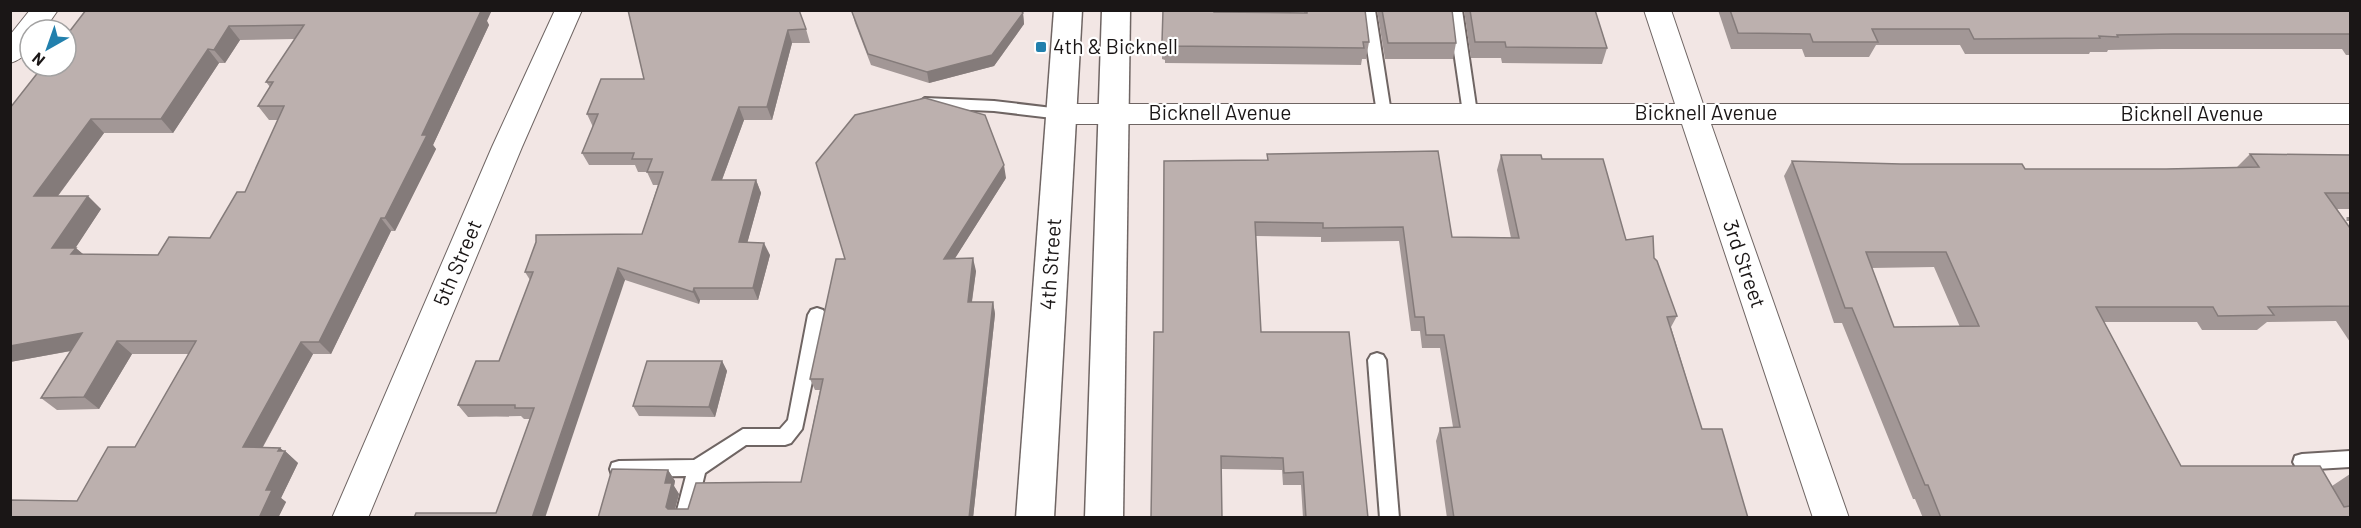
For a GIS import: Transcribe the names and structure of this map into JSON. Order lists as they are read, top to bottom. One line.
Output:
{"streets":{"street":["Bicknell Avenue","5th Street","4th Street","3rd Street"]},"crossings":[["Bicknell Avenue","4th Street"],["Bicknell Avenue","3rd Street"]],"places":{"transit":["4th & Bicknell"]},"north":"bottom left"}
